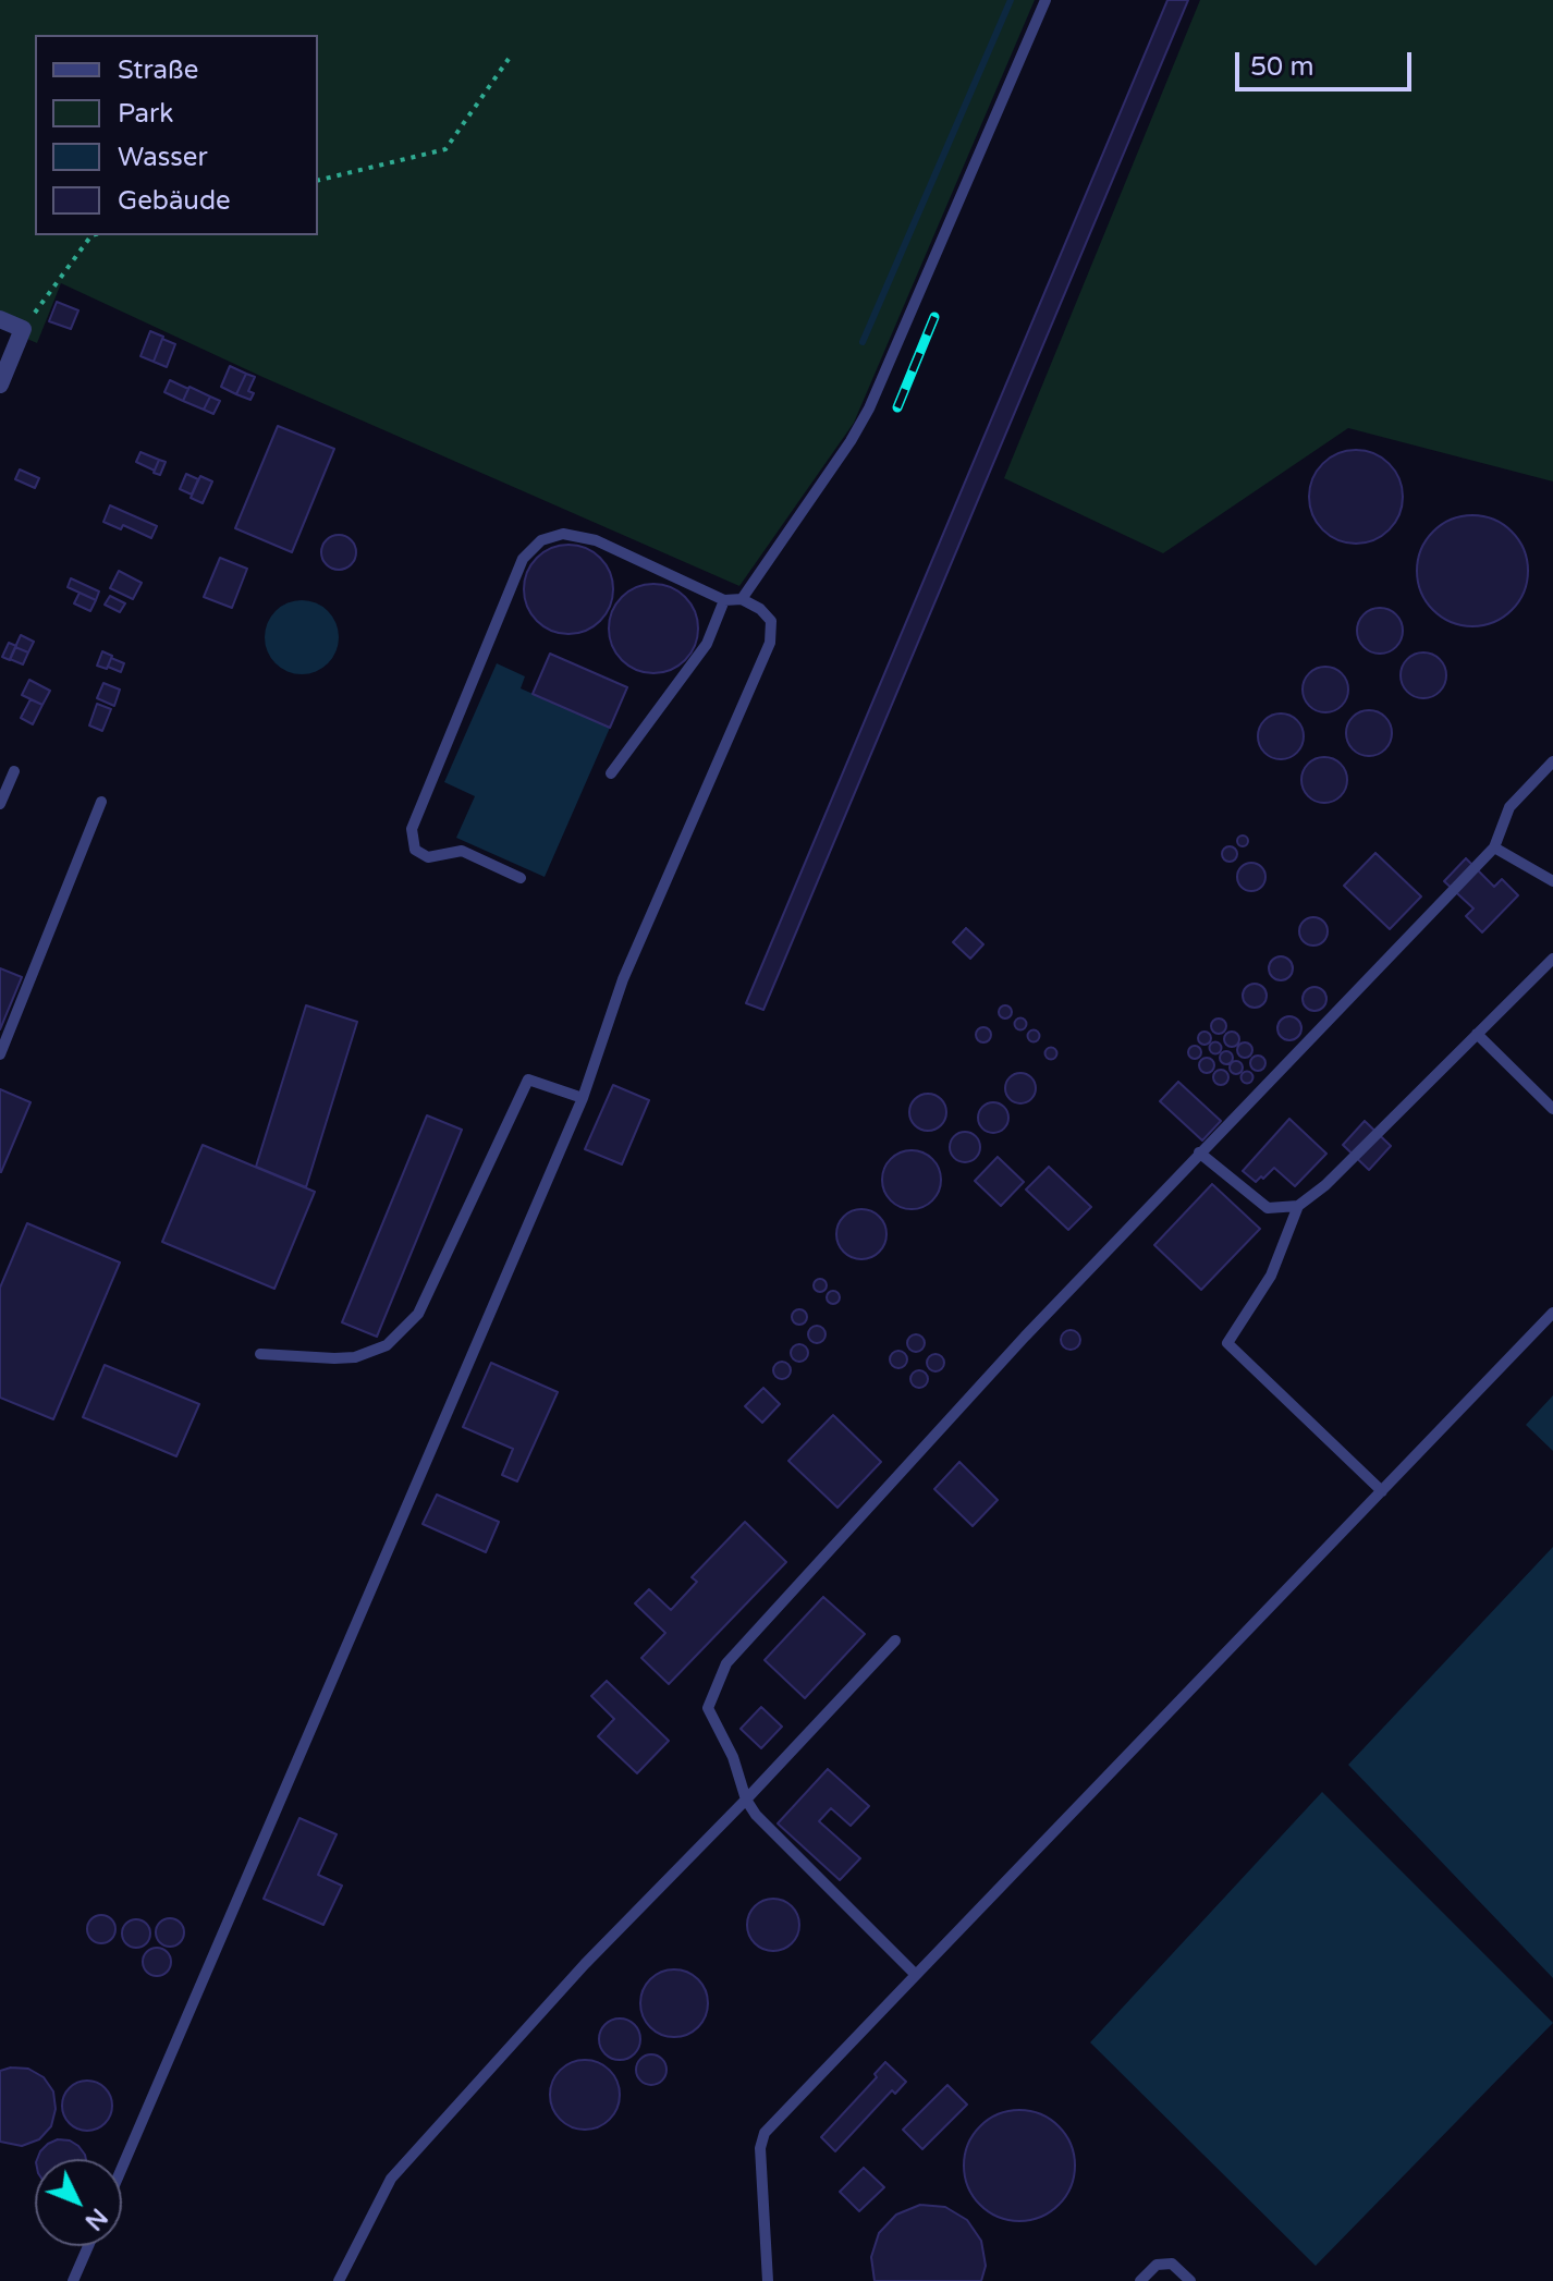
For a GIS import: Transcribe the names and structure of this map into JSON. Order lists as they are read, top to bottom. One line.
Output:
{"legend":["Straße","Park","Wasser","Gebäude"],"scale_bar":"50 m","north":"bottom right"}
